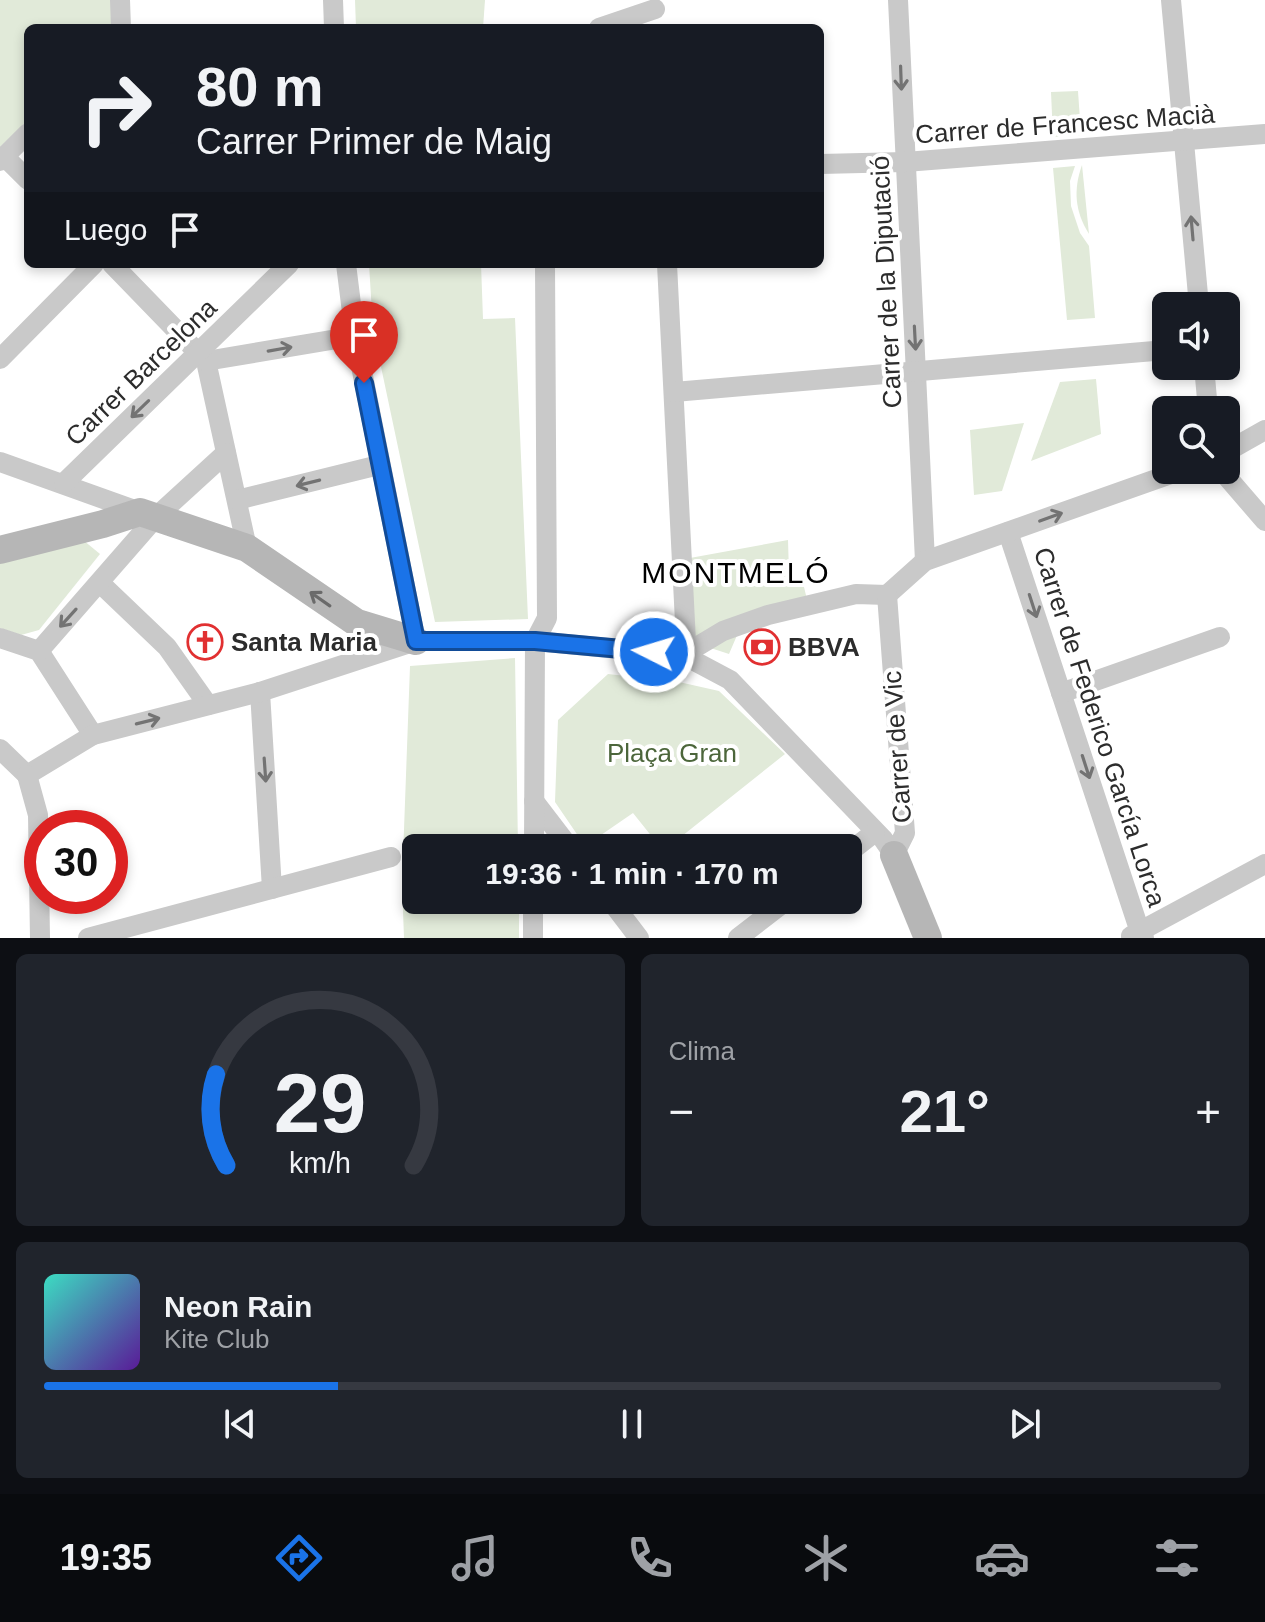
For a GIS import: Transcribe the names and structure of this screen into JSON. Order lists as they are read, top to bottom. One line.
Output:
{"streets":{"street":["Carrer de Francesc Macià","Carrer de la Diputació","Carrer Barcelona","Carrer de Federico García Lorca","Carrer de Vic"]},"crossings":[["Carrer de Francesc Macià","Carrer de la Diputació"]],"one_way":["Carrer de la Diputació","Carrer de Federico García Lorca"],"districts":["MONTMELÓ"],"parks":["Plaça Gran"],"places":{"church":["Santa Maria"],"bank":["BBVA"]},"page":{"turn":["80 m","Carrer Primer de Maig"],"then":"Luego","limit":"30","trip":"19:36 · 1 min · 170 m","tile":"Clima","heat":["−","21°","+"],"song":["Neon Rain","Kite Club"],"tabs":"19:35","gauge":["29","km/h"]}}
